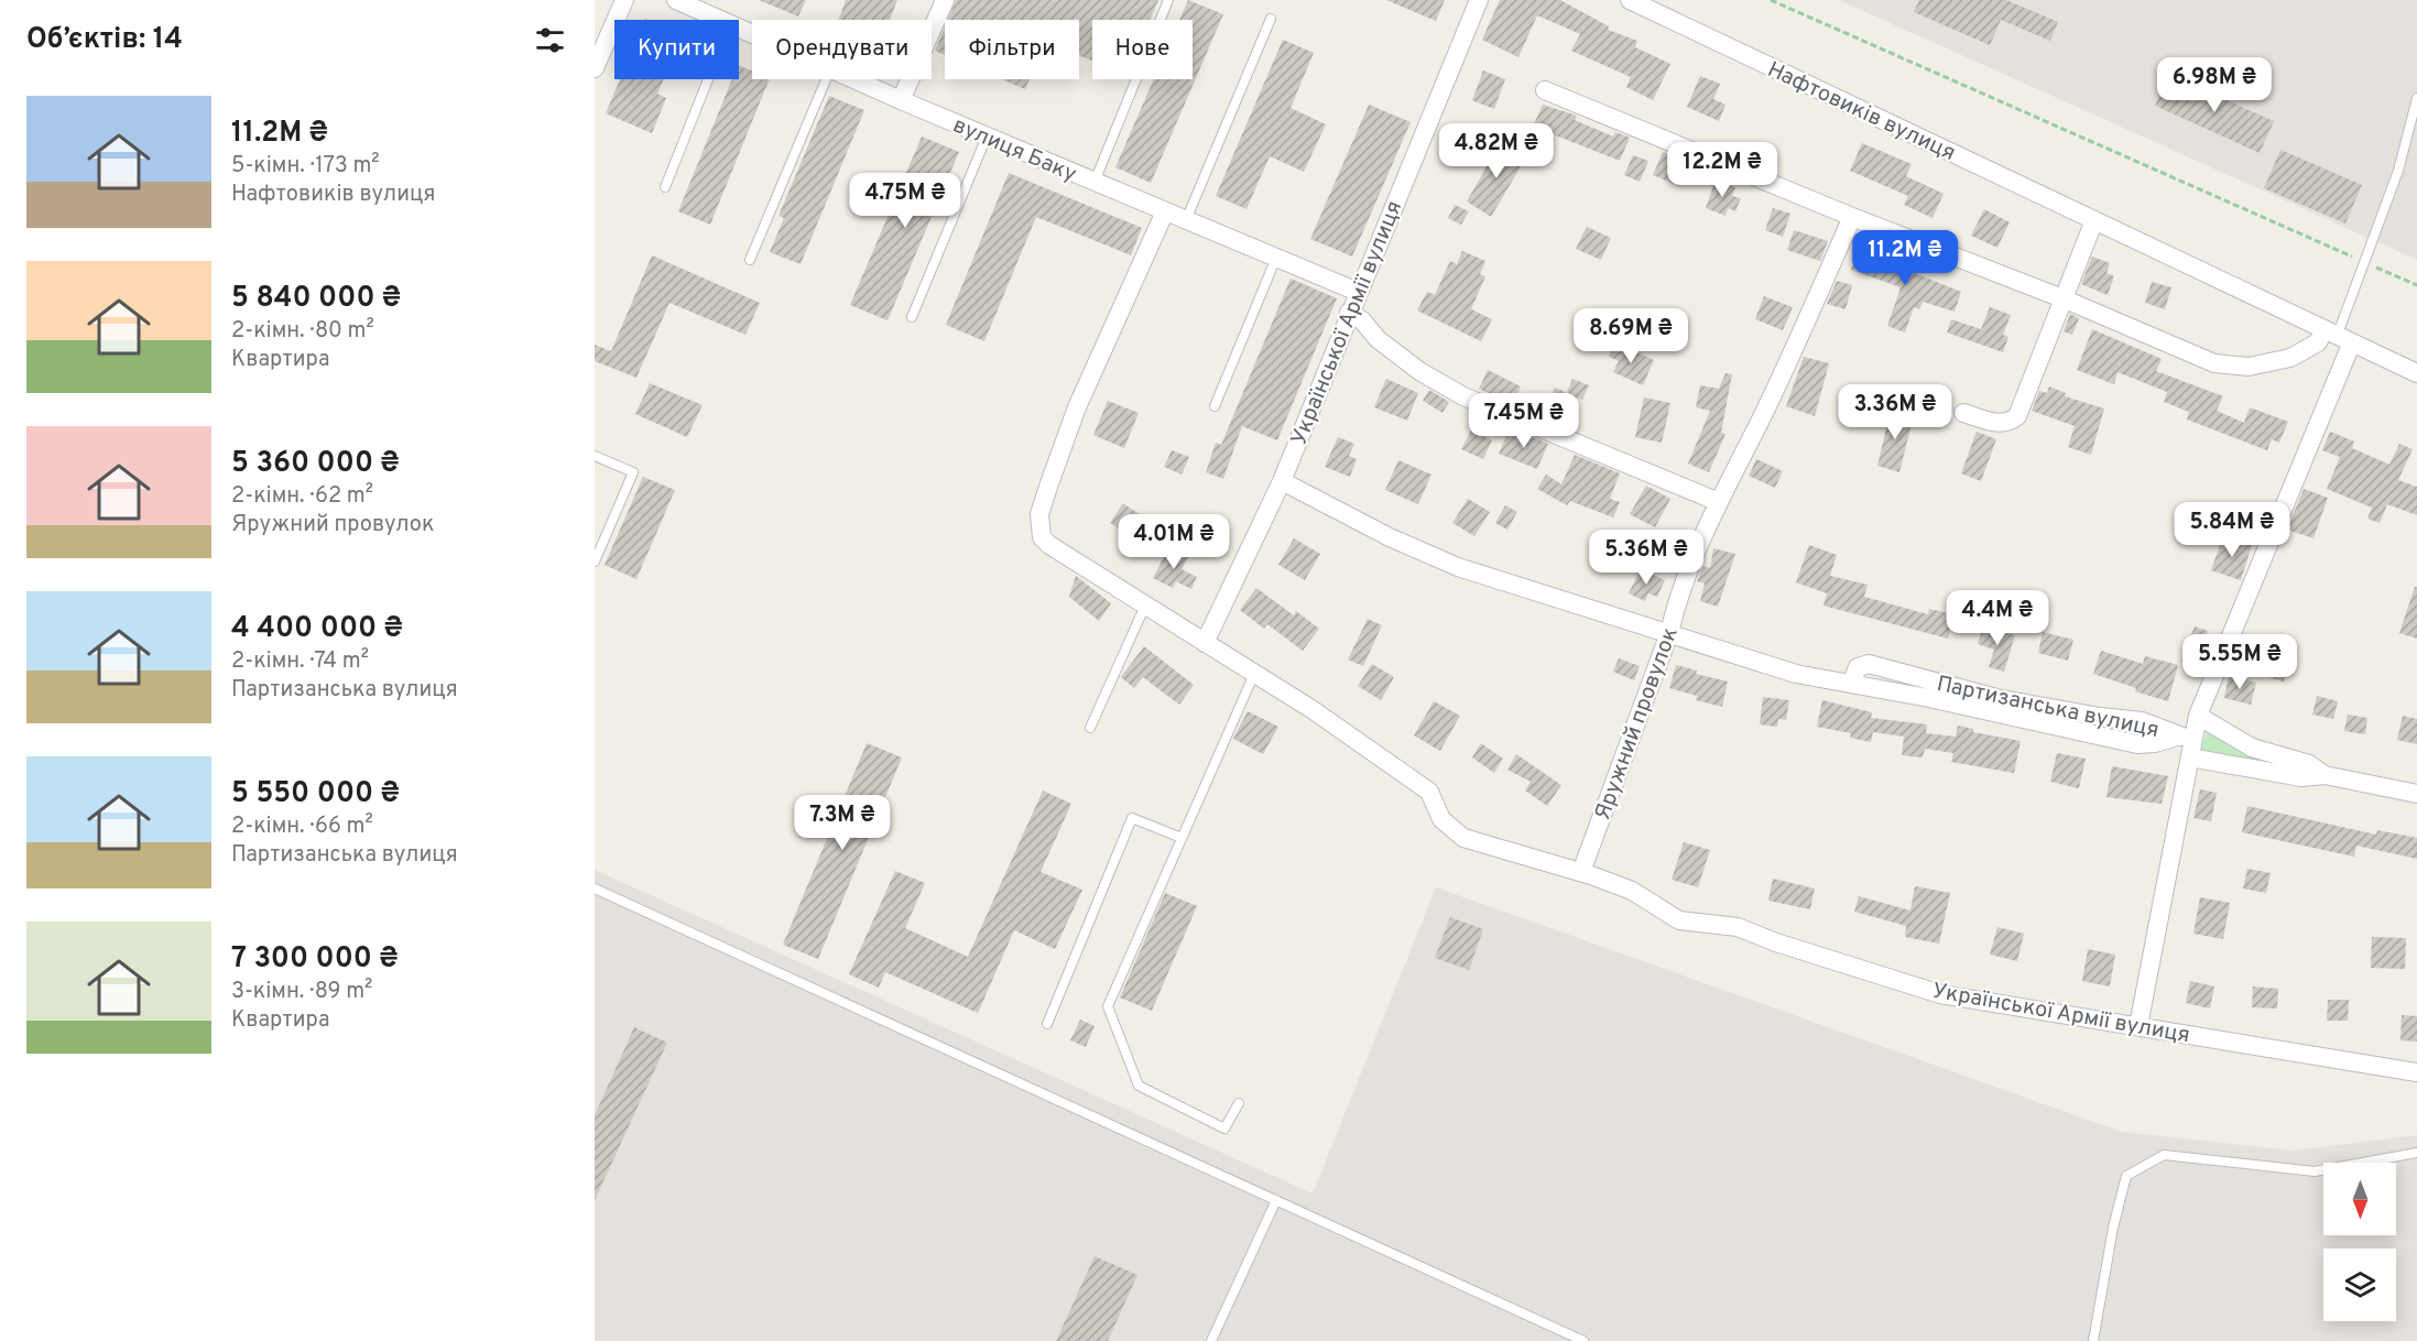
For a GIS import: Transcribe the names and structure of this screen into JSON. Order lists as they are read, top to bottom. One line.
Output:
{"streets":{"street":["Нафтовиків вулиця","вулиця Баку","Української Армії вулиця","Партизанська вулиця","Яружний провулок"]},"crossings":[["вулиця Баку","Української Армії вулиця"],["Української Армії вулиця","Партизанська вулиця"],["Української Армії вулиця","Яружний провулок"],["Партизанська вулиця","Яружний провулок"]],"north":"bottom","page":{"heading":"Об’єктів: 14","chip":["Купити","Орендувати","Фільтри","Нове"],"price":["6.98M ₴","4.82M ₴","12.2M ₴","4.75M ₴","11.2M ₴","8.69M ₴","3.36M ₴","7.45M ₴","5.84M ₴","4.01M ₴","5.36M ₴","4.4M ₴","5.55M ₴","7.3M ₴"],"list":[{"name":"11.2M ₴","note":"5-кімн. · 173 m² · Нафтовиків вулиця"},{"name":"5 840 000 ₴","note":"2-кімн. · 80 m² · Квартира"},{"name":"5 360 000 ₴","note":"2-кімн. · 62 m² · Яружний провулок"},{"name":"4 400 000 ₴","note":"2-кімн. · 74 m² · Партизанська вулиця"},{"name":"5 550 000 ₴","note":"2-кімн. · 66 m² · Партизанська вулиця"},{"name":"7 300 000 ₴","note":"3-кімн. · 89 m² · Квартира"}]}}
